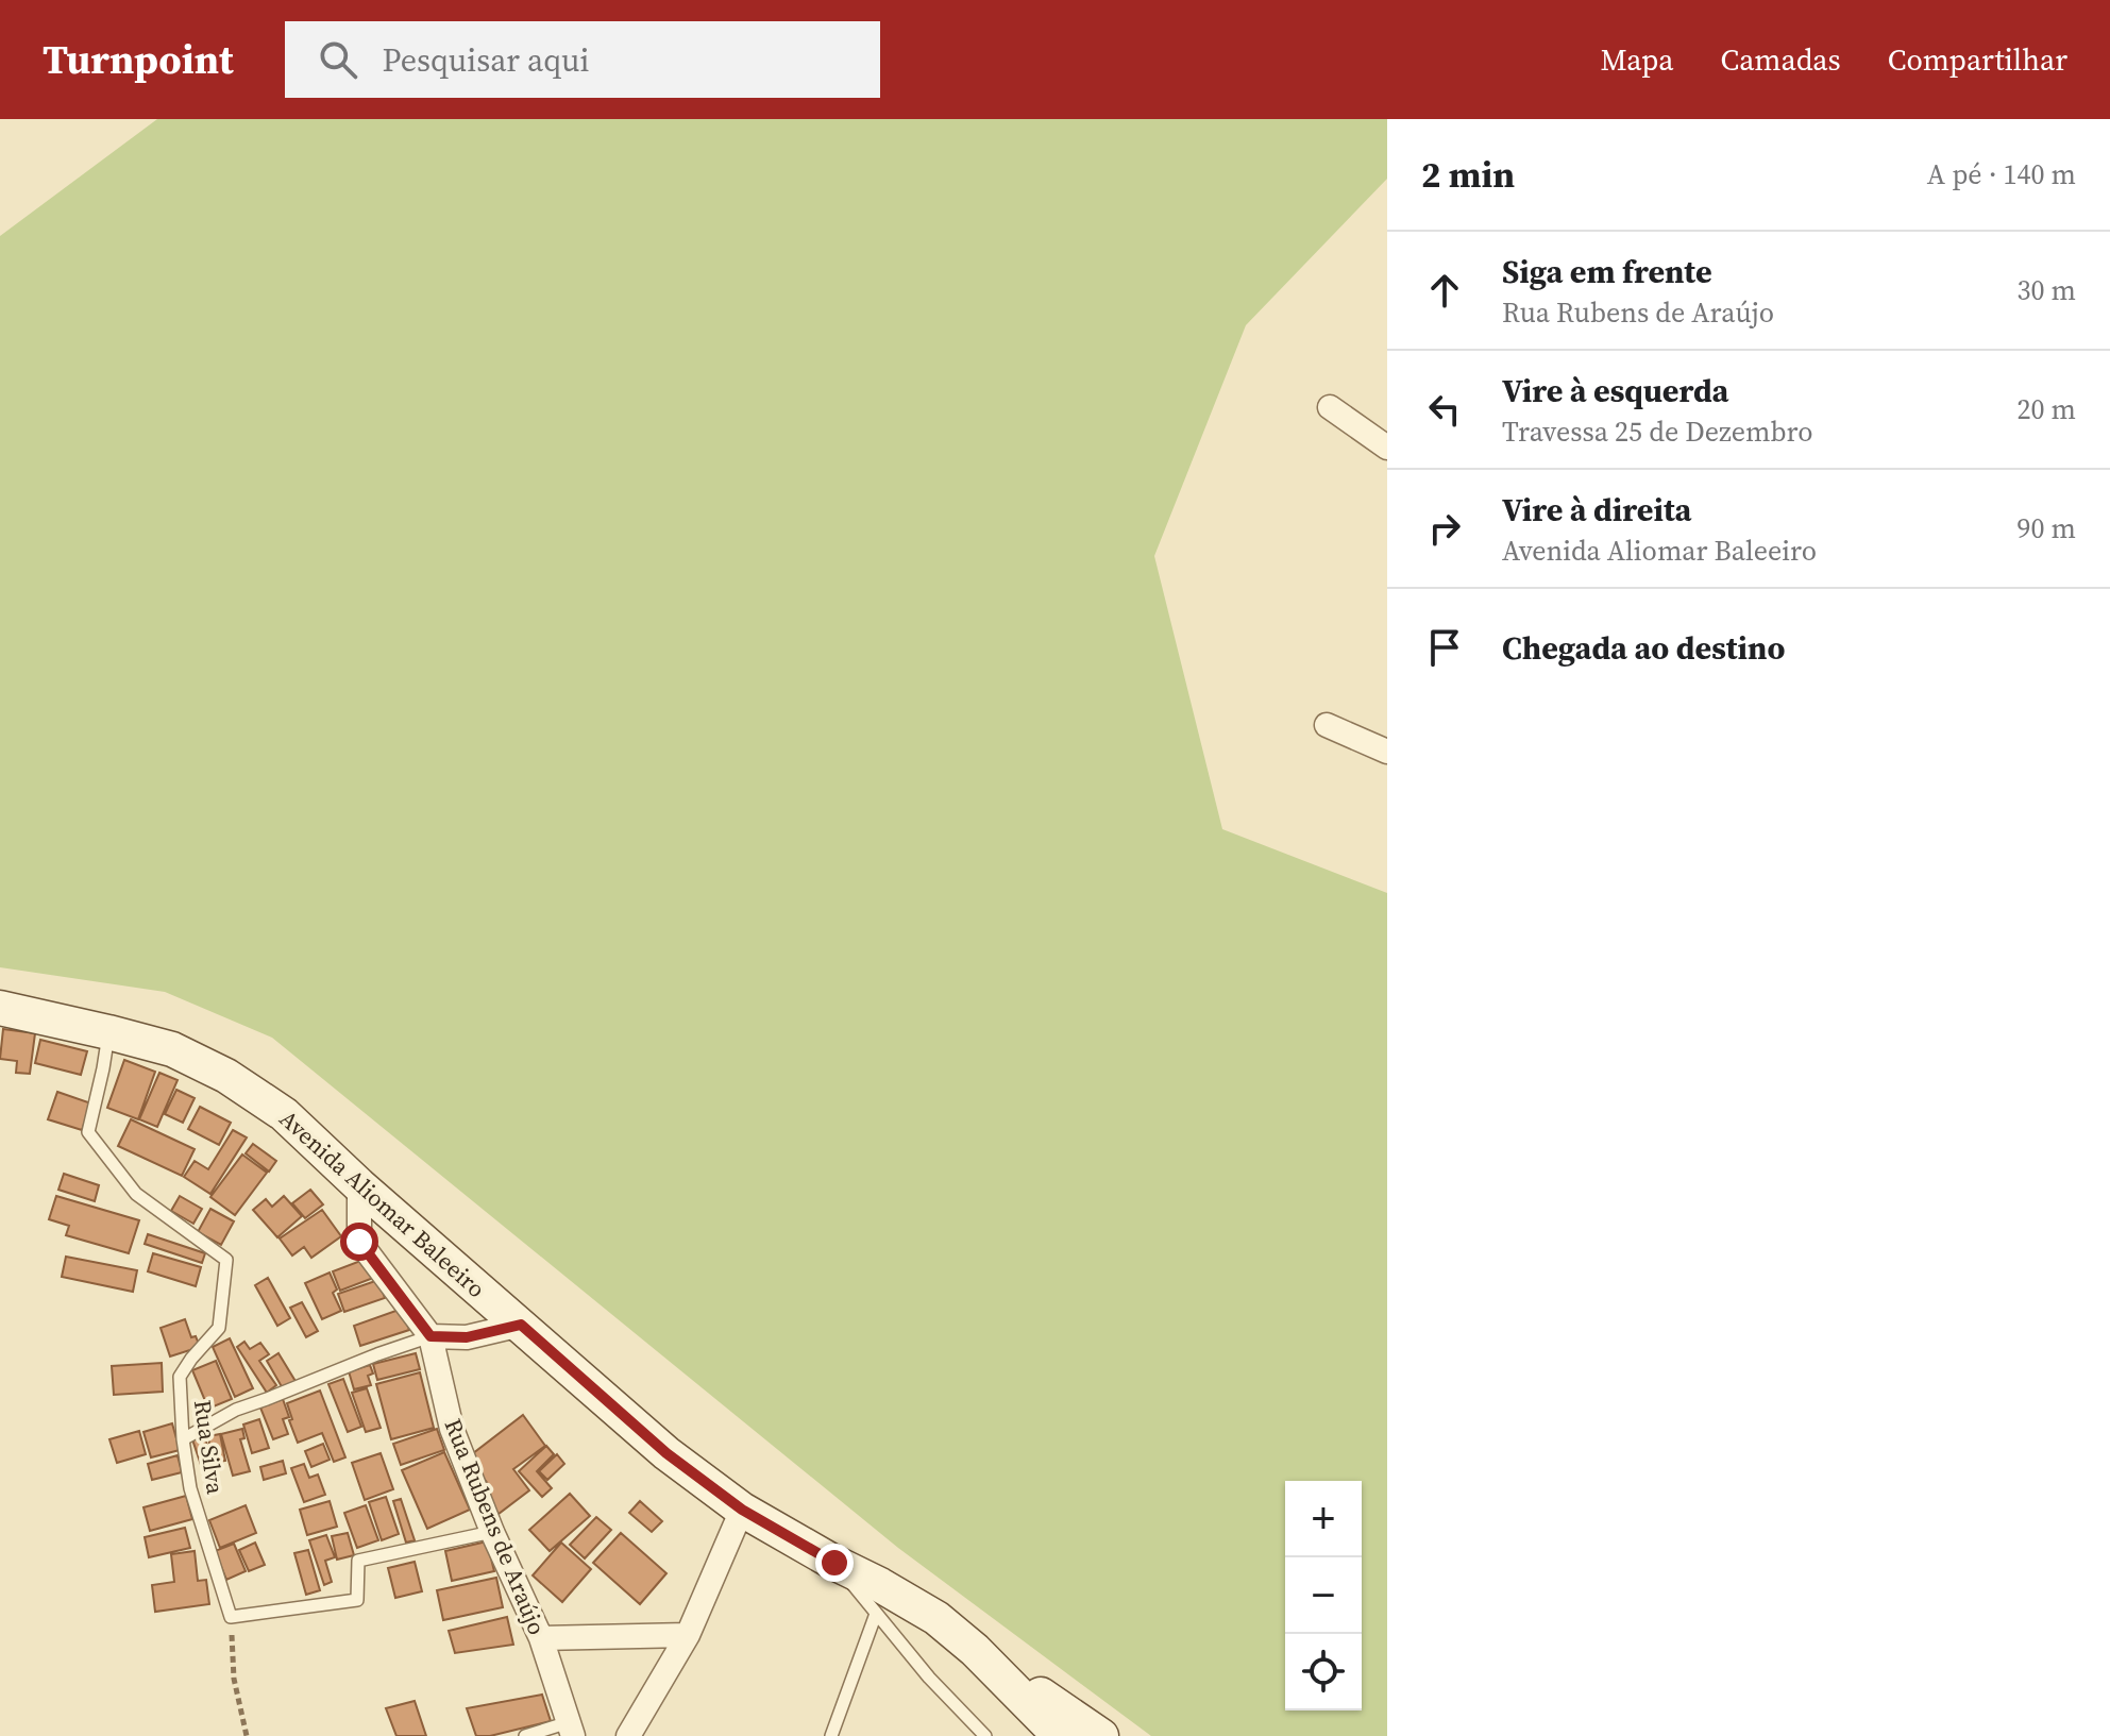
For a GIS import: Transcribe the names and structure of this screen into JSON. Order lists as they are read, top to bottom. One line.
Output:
{"streets":{"main road":["Avenida Aliomar Baleeiro"],"street":["Rua Rubens de Araújo"],"lane":["Rua Silva"]},"crossings":[["Avenida Aliomar Baleeiro","Rua Silva"],["Avenida Aliomar Baleeiro","Rua Rubens de Araújo"]],"page":{"header":"Turnpoint","search":"Pesquisar aqui","nav":["Mapa","Camadas","Compartilhar"],"heading":["2 min","A pé · 140 m"],"list":[["Siga em frente","Rua Rubens de Araújo","30 m"],["Vire à esquerda","Travessa 25 de Dezembro","20 m"],["Vire à direita","Avenida Aliomar Baleeiro","90 m"],"Chegada ao destino"],"map_buttons":["+","−"]}}
